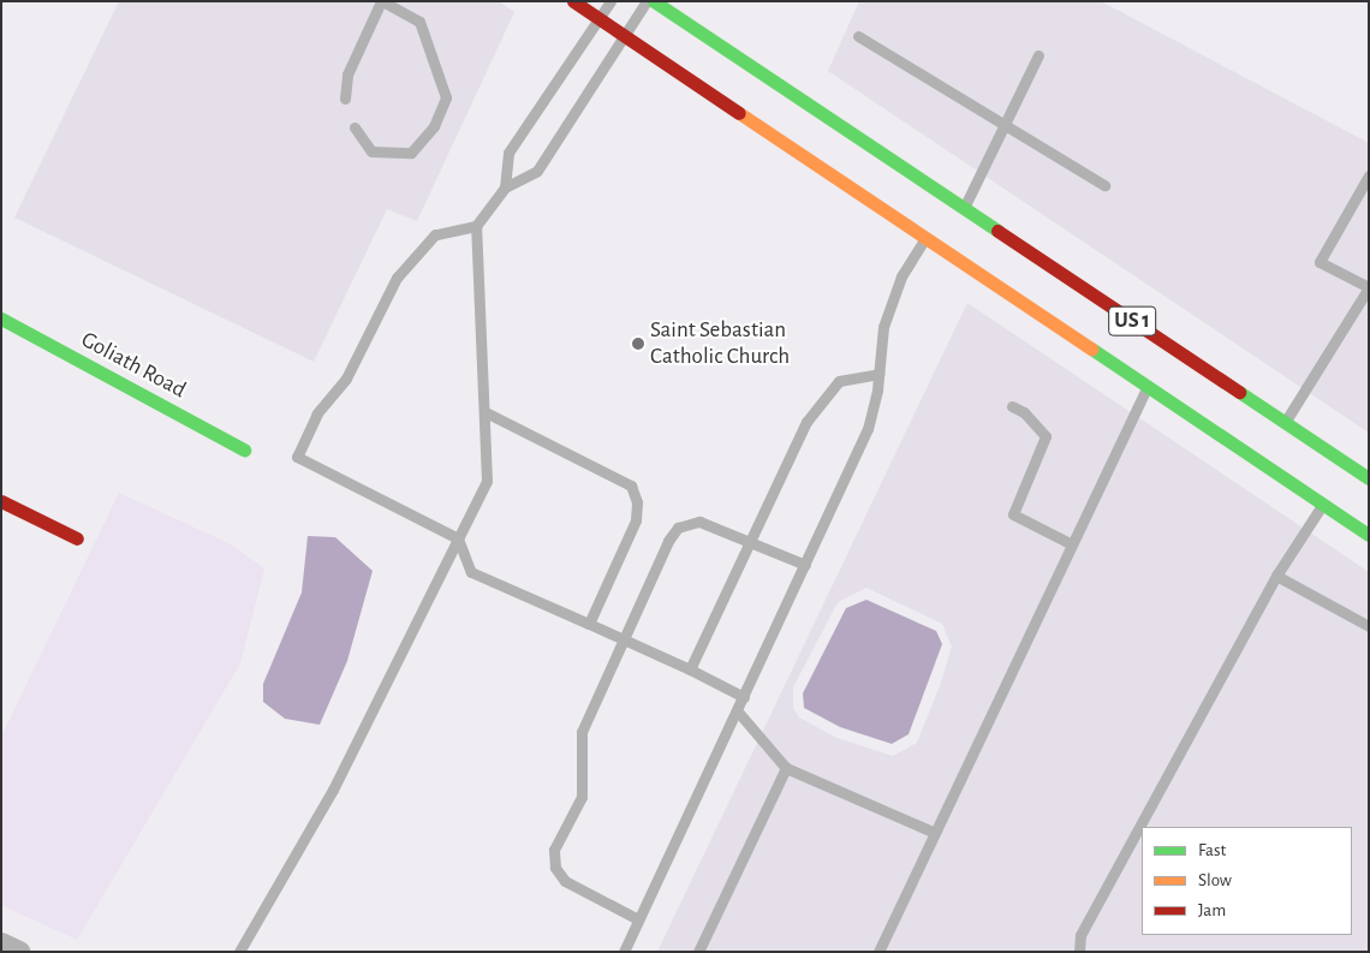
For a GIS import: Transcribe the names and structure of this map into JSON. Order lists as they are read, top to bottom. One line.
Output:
{"streets":{"main road":["US 1","Goliath Road"]},"places":["Saint Sebastian Catholic Church"],"legend":["Fast","Slow","Jam"]}
